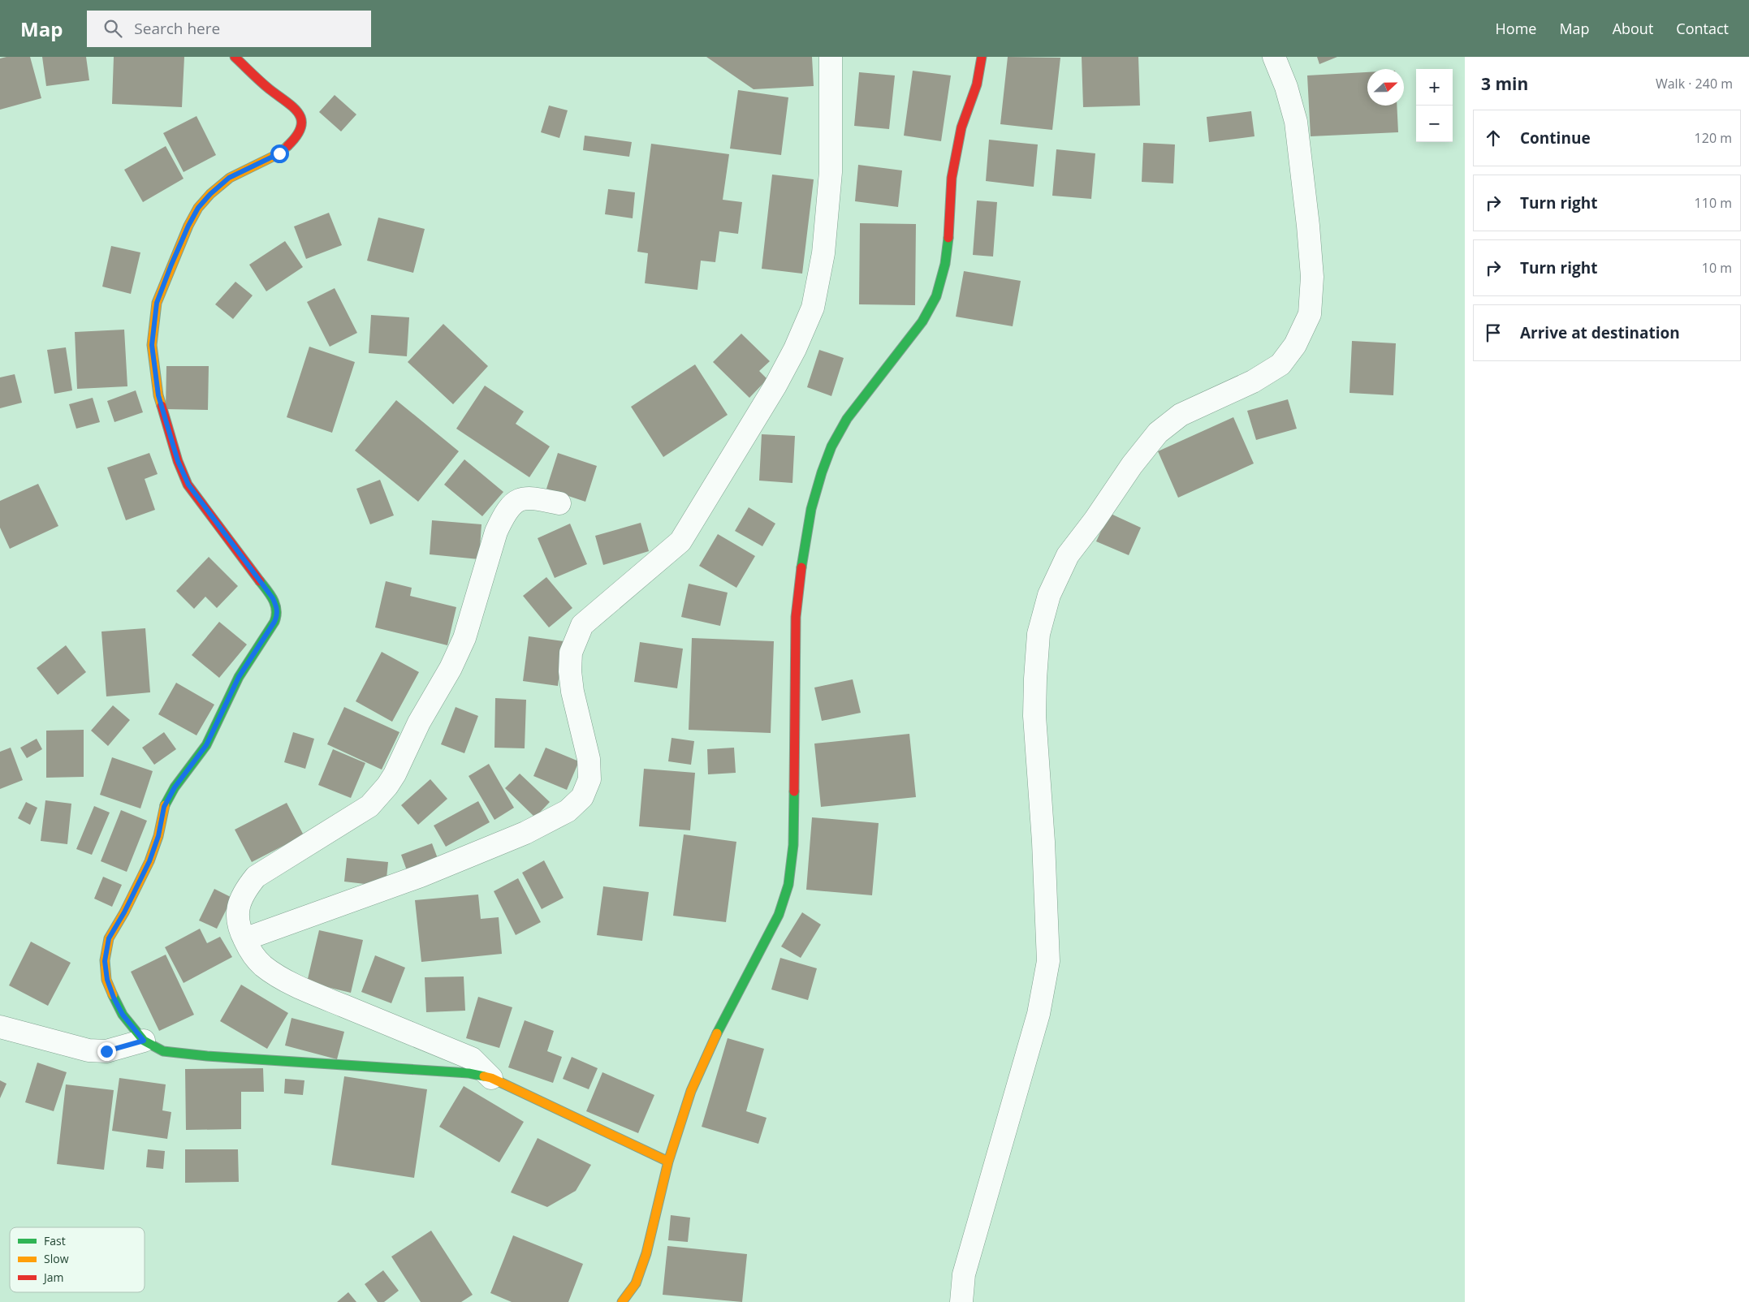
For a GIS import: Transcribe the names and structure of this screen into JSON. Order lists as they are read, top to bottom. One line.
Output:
{"legend":["Fast","Slow","Jam"],"north":"right","page":{"header":"Map","search":"Search here","nav":["Home","Map","About","Contact"],"heading":["3 min","Walk · 240 m"],"map_buttons":["+","−"],"list":[["Continue","120 m"],["Turn right","110 m"],["Turn right","10 m"],"Arrive at destination"]}}
